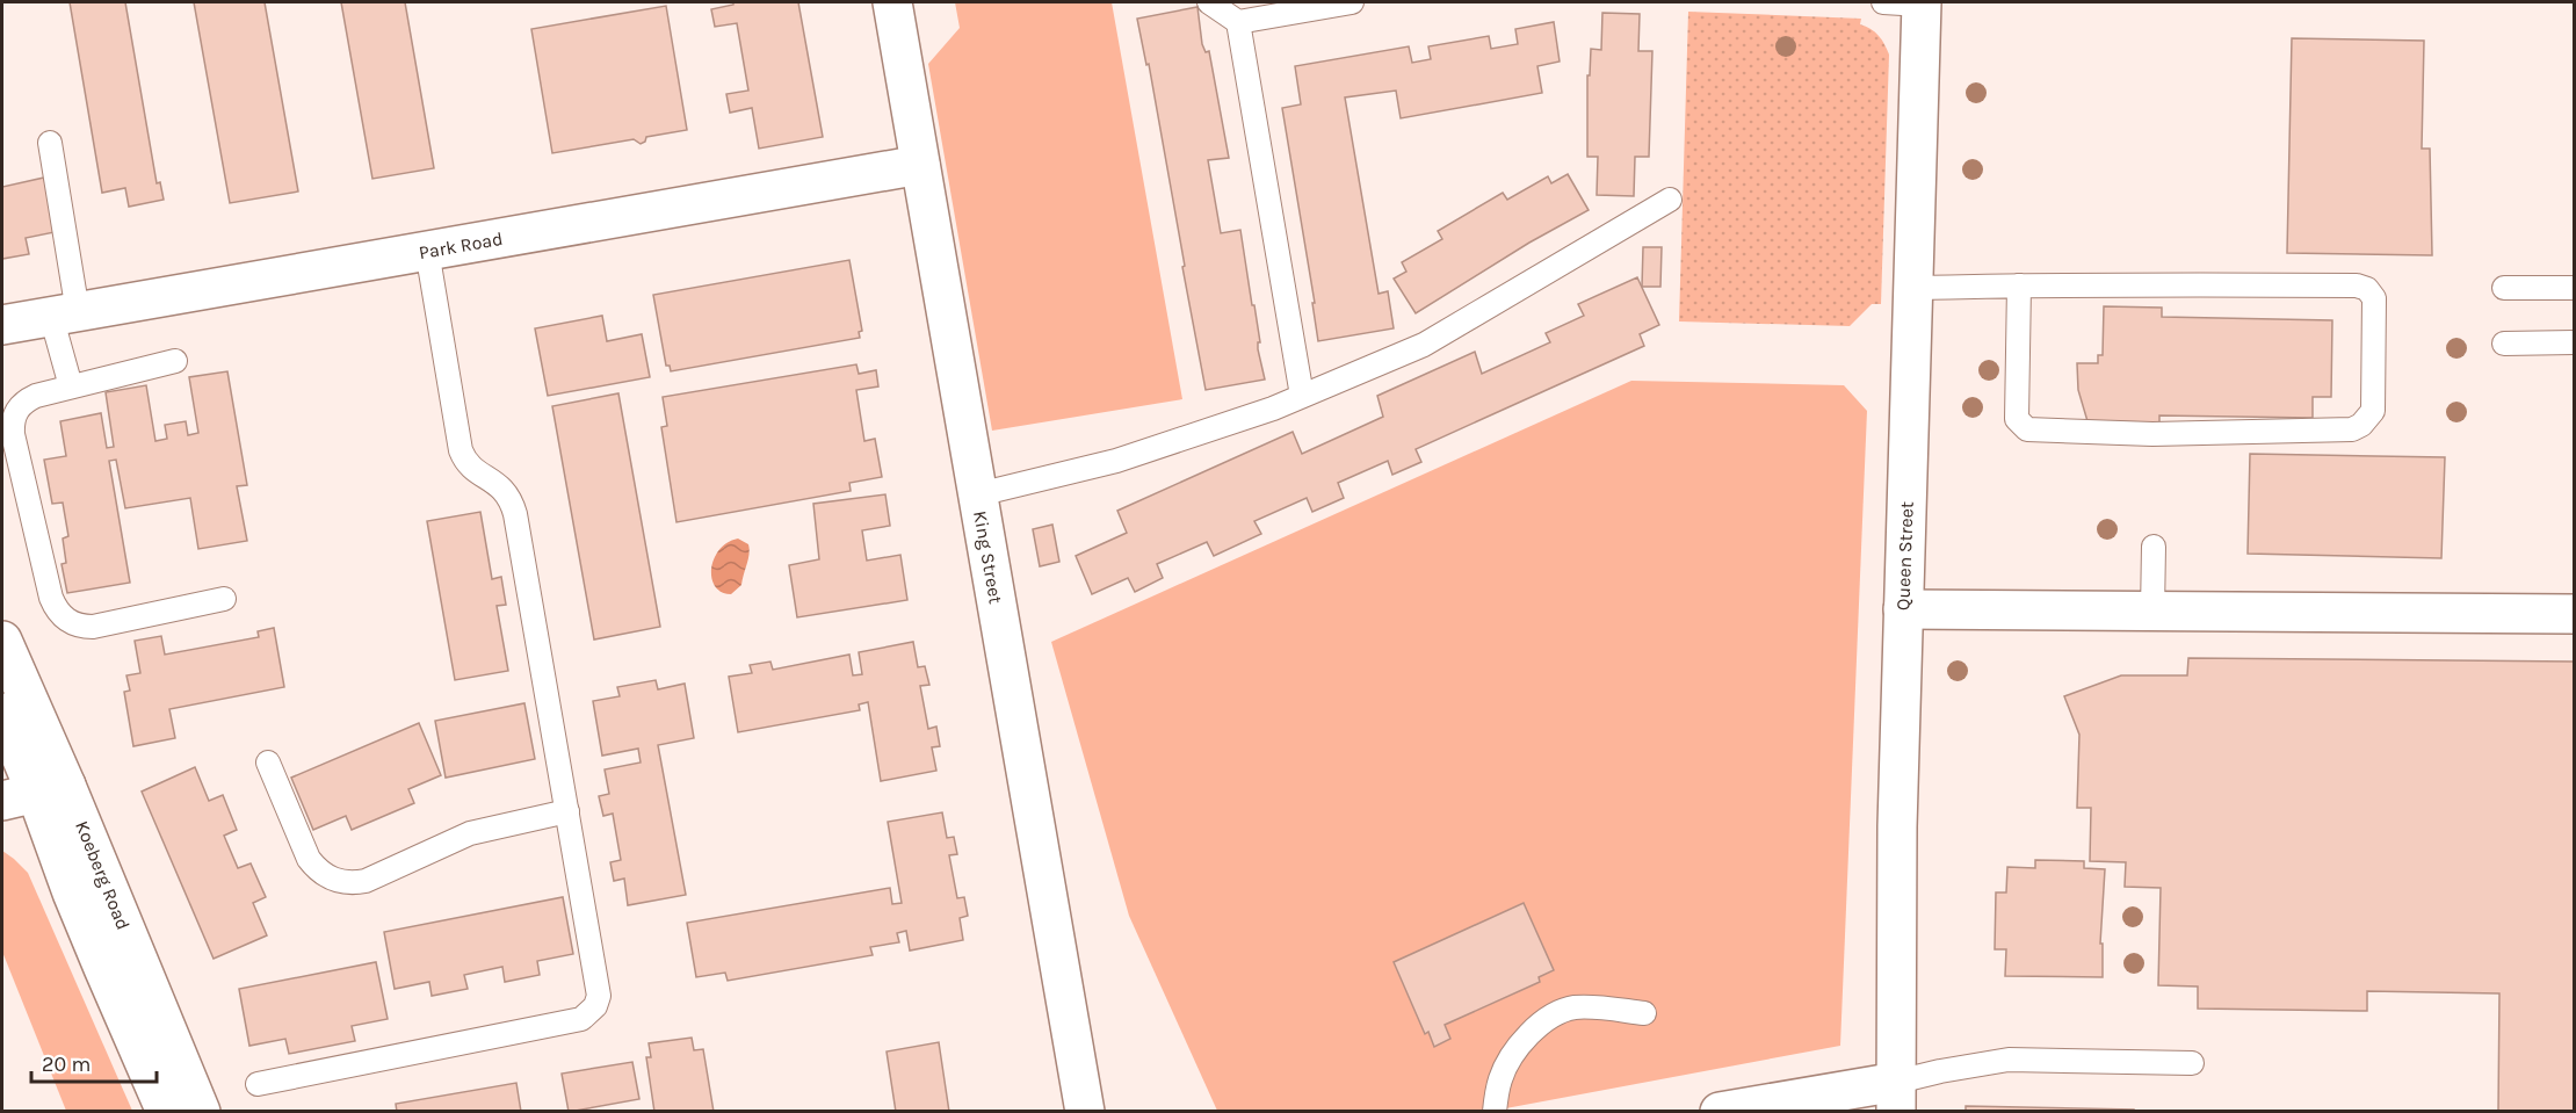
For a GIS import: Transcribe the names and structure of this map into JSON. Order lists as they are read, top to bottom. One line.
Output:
{"streets":{"street":["Park Road","Queen Street","King Street","Koeberg Road"]},"crossings":[["Park Road","King Street"]],"scale_bar":"20 m"}
